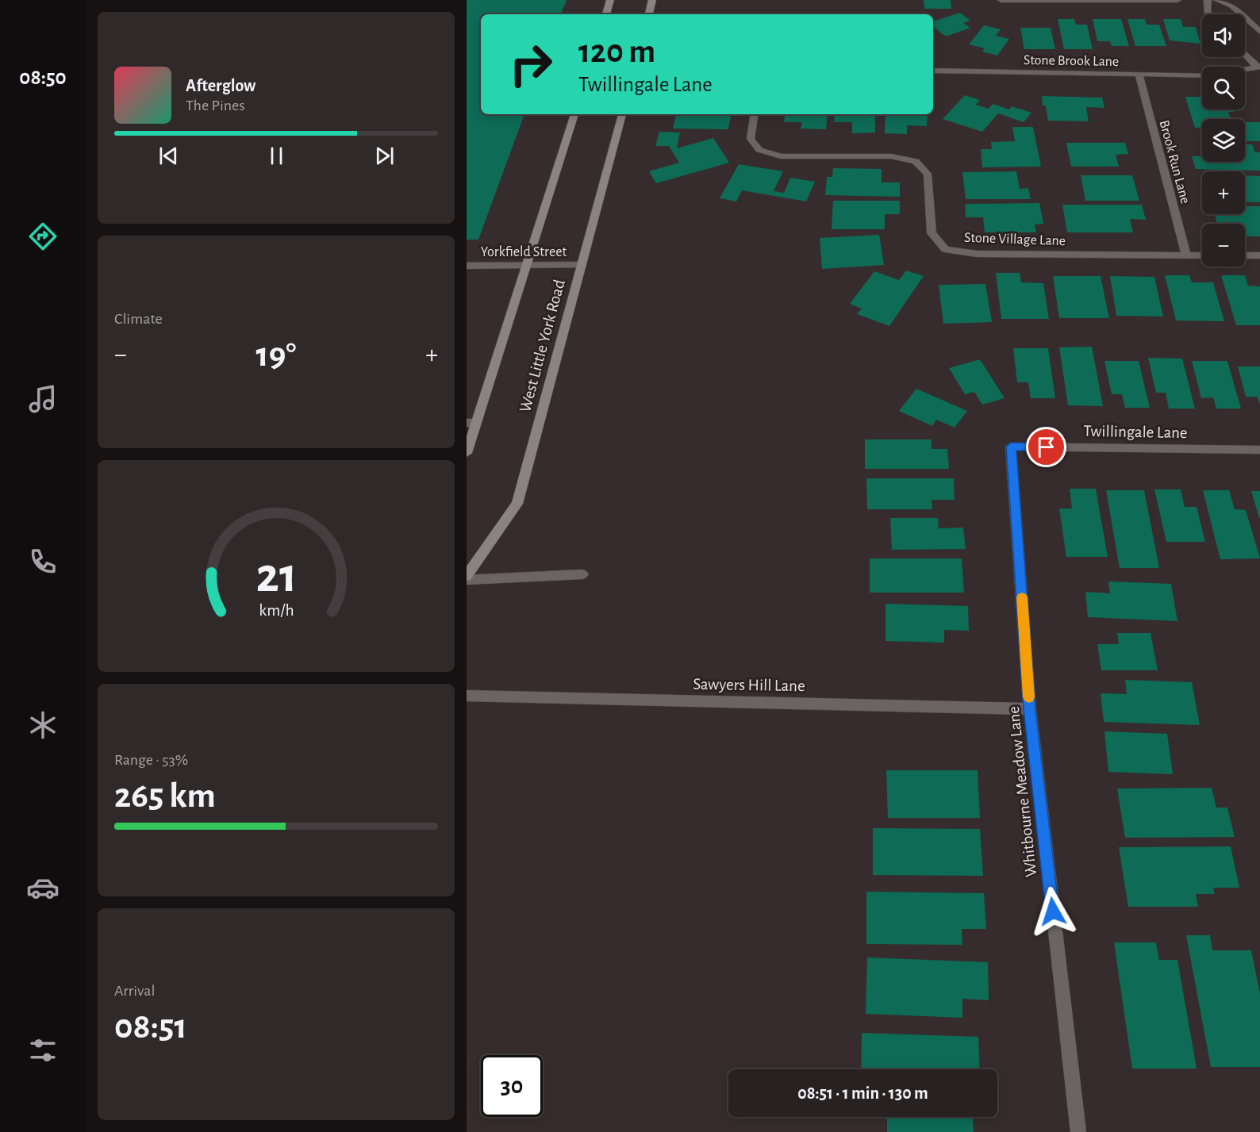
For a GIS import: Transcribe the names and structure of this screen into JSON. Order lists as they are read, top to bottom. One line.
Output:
{"streets":{"main road":["West Little York Road"],"street":["Stone Brook Lane","Brook Run Lane","Stone Village Lane","Yorkfield Street","Twillingale Lane","Sawyers Hill Lane","Whitbourne Meadow Lane"]},"crossings":[["Stone Brook Lane","Brook Run Lane"],["Brook Run Lane","Stone Village Lane"],["Yorkfield Street","West Little York Road"],["Twillingale Lane","Whitbourne Meadow Lane"],["Sawyers Hill Lane","Whitbourne Meadow Lane"]],"page":{"tabs":"08:50","map_buttons":["+","−"],"turn":["120 m","Twillingale Lane"],"song":["Afterglow","The Pines"],"tile":["Climate",["Range · 53%","265 km"],["Arrival","08:51"]],"heat":["−","19°","+"],"limit":"30","trip":"08:51 · 1 min · 130 m","gauge":["21","km/h"]}}
